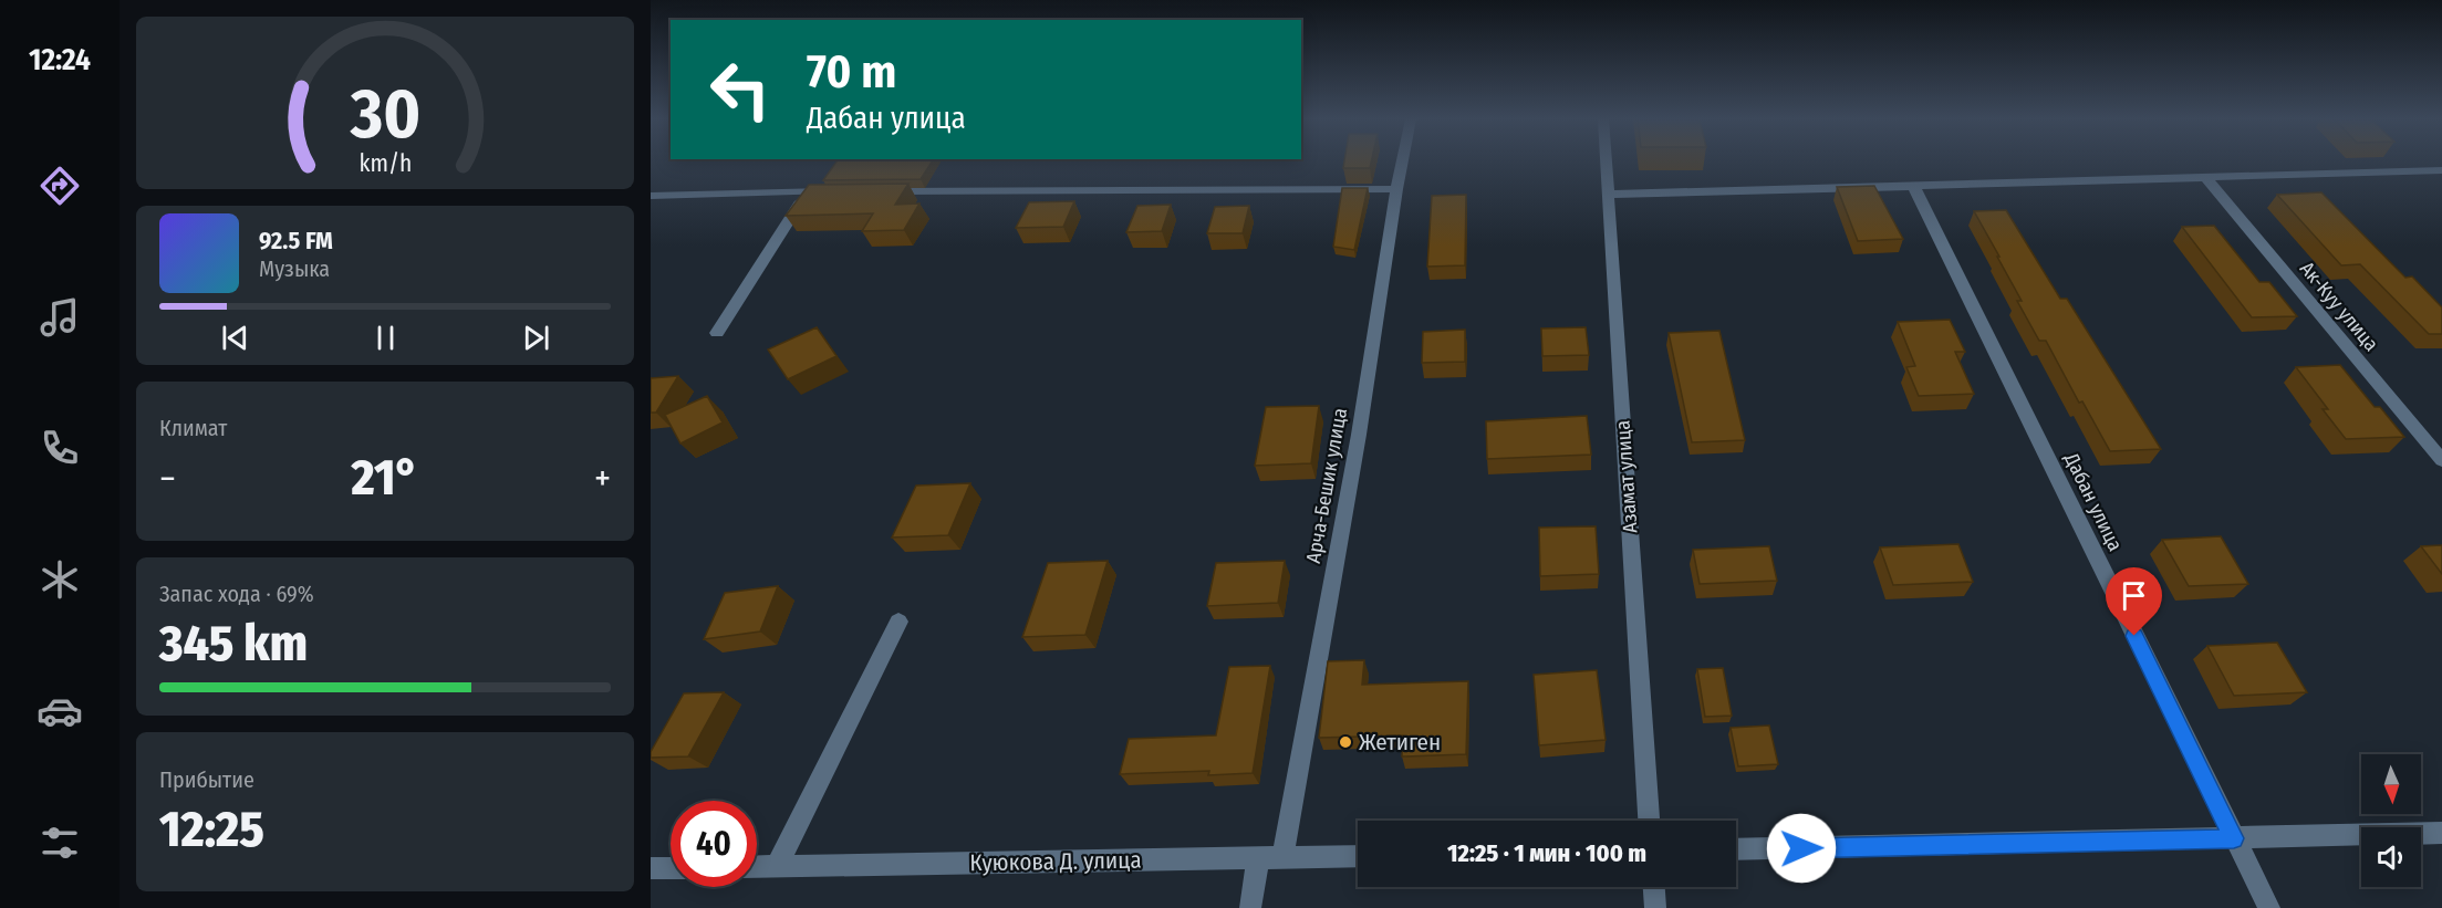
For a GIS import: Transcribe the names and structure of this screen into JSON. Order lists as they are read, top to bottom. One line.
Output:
{"streets":{"street":["Ак-Куу улица","Азамат улица","Арча-Бешик улица","Дабан улица","Куюкова Д. улица"]},"crossings":[["Арча-Бешик улица","Куюкова Д. улица"]],"places":["Жетиген"],"north":"bottom","page":{"tabs":"12:24","turn":["70 m","Дабан улица"],"song":["92.5 FM","Музыка"],"tile":["Климат",["Запас хода · 69%","345 km"],["Прибытие","12:25"]],"heat":["−","21°","+"],"limit":"40","trip":"12:25 · 1 мин · 100 m","gauge":["30","km/h"]}}
